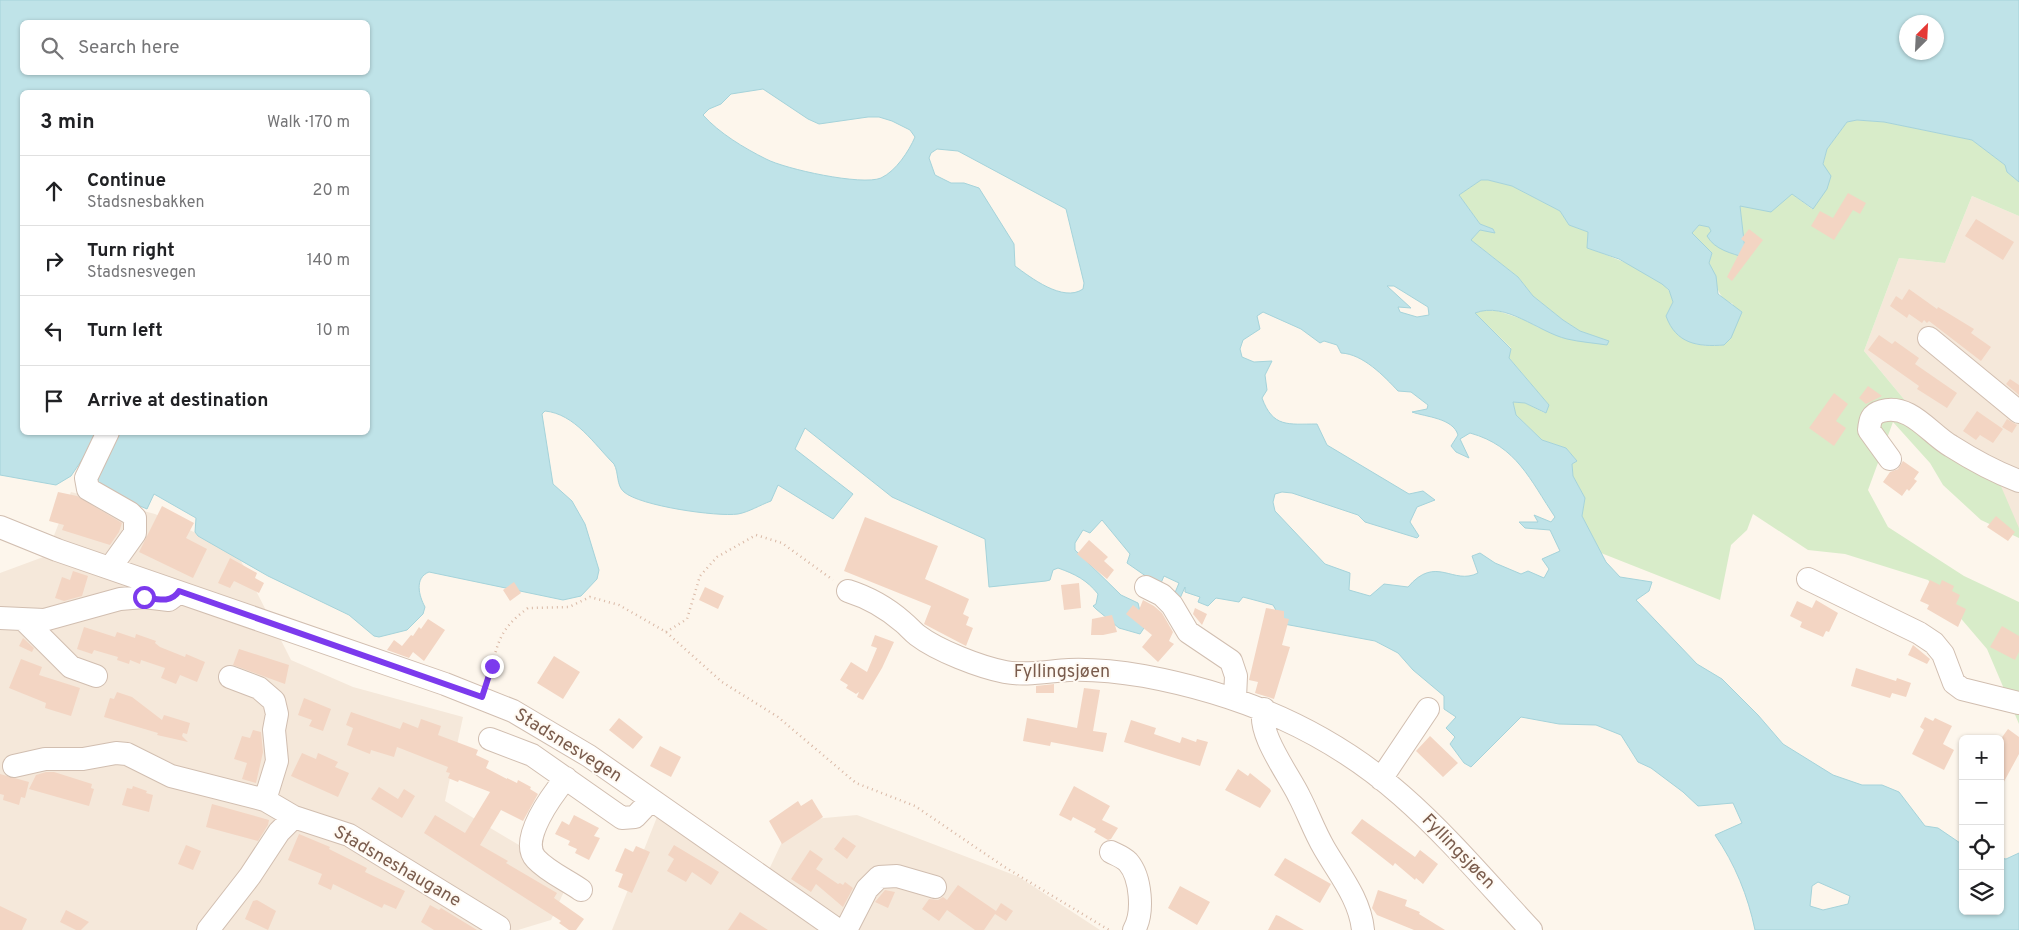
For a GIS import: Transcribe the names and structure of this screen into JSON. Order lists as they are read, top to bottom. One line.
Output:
{"streets":{"street":["Fyllingsjøen","Stadsnesvegen","Stadsneshaugane"]},"north":"top right","page":{"search":"Search here","heading":["3 min","Walk · 170 m"],"list":[["Continue","Stadsnesbakken","20 m"],["Turn right","Stadsnesvegen","140 m"],["Turn left","10 m"],"Arrive at destination"],"map_buttons":["+","−"]}}
